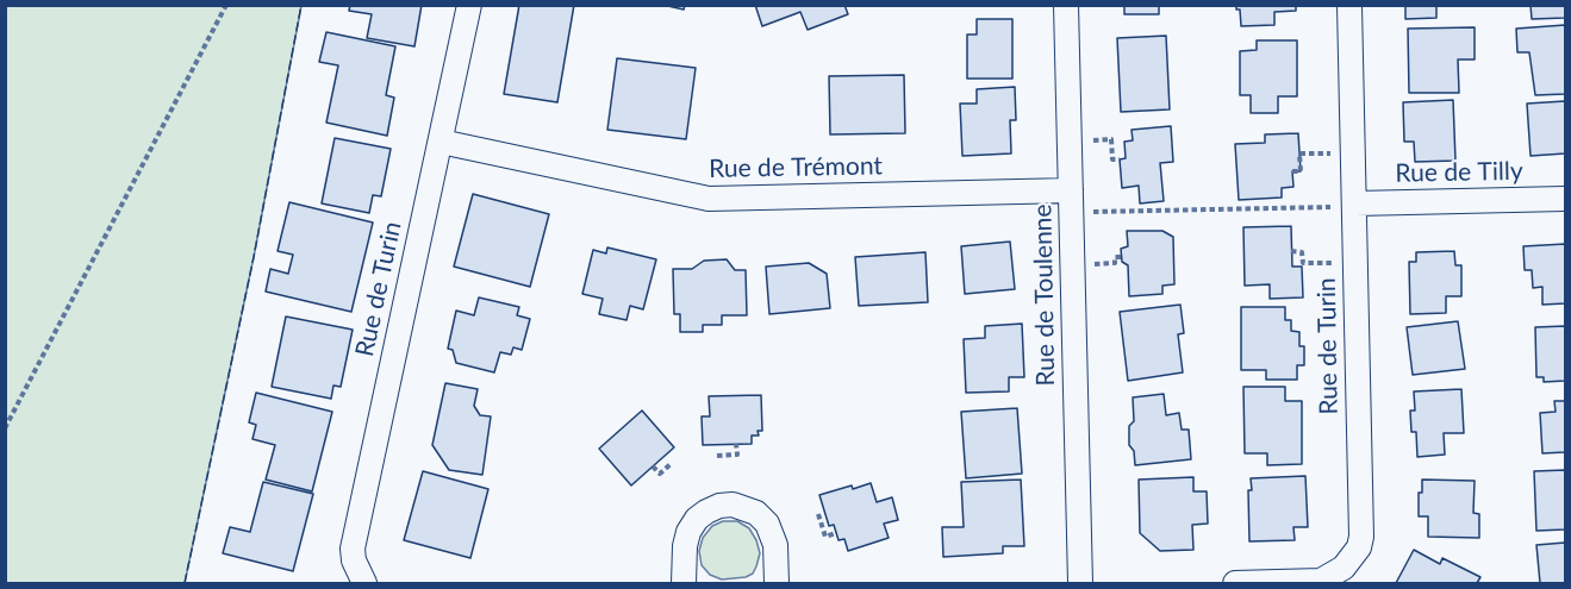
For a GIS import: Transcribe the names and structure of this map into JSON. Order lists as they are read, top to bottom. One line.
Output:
{"streets":{"street":["Rue de Trémont","Rue de Tilly","Rue de Turin","Rue de Toulenne"]},"crossings":[["Rue de Trémont","Rue de Turin"],["Rue de Trémont","Rue de Toulenne"],["Rue de Tilly","Rue de Turin"]]}
